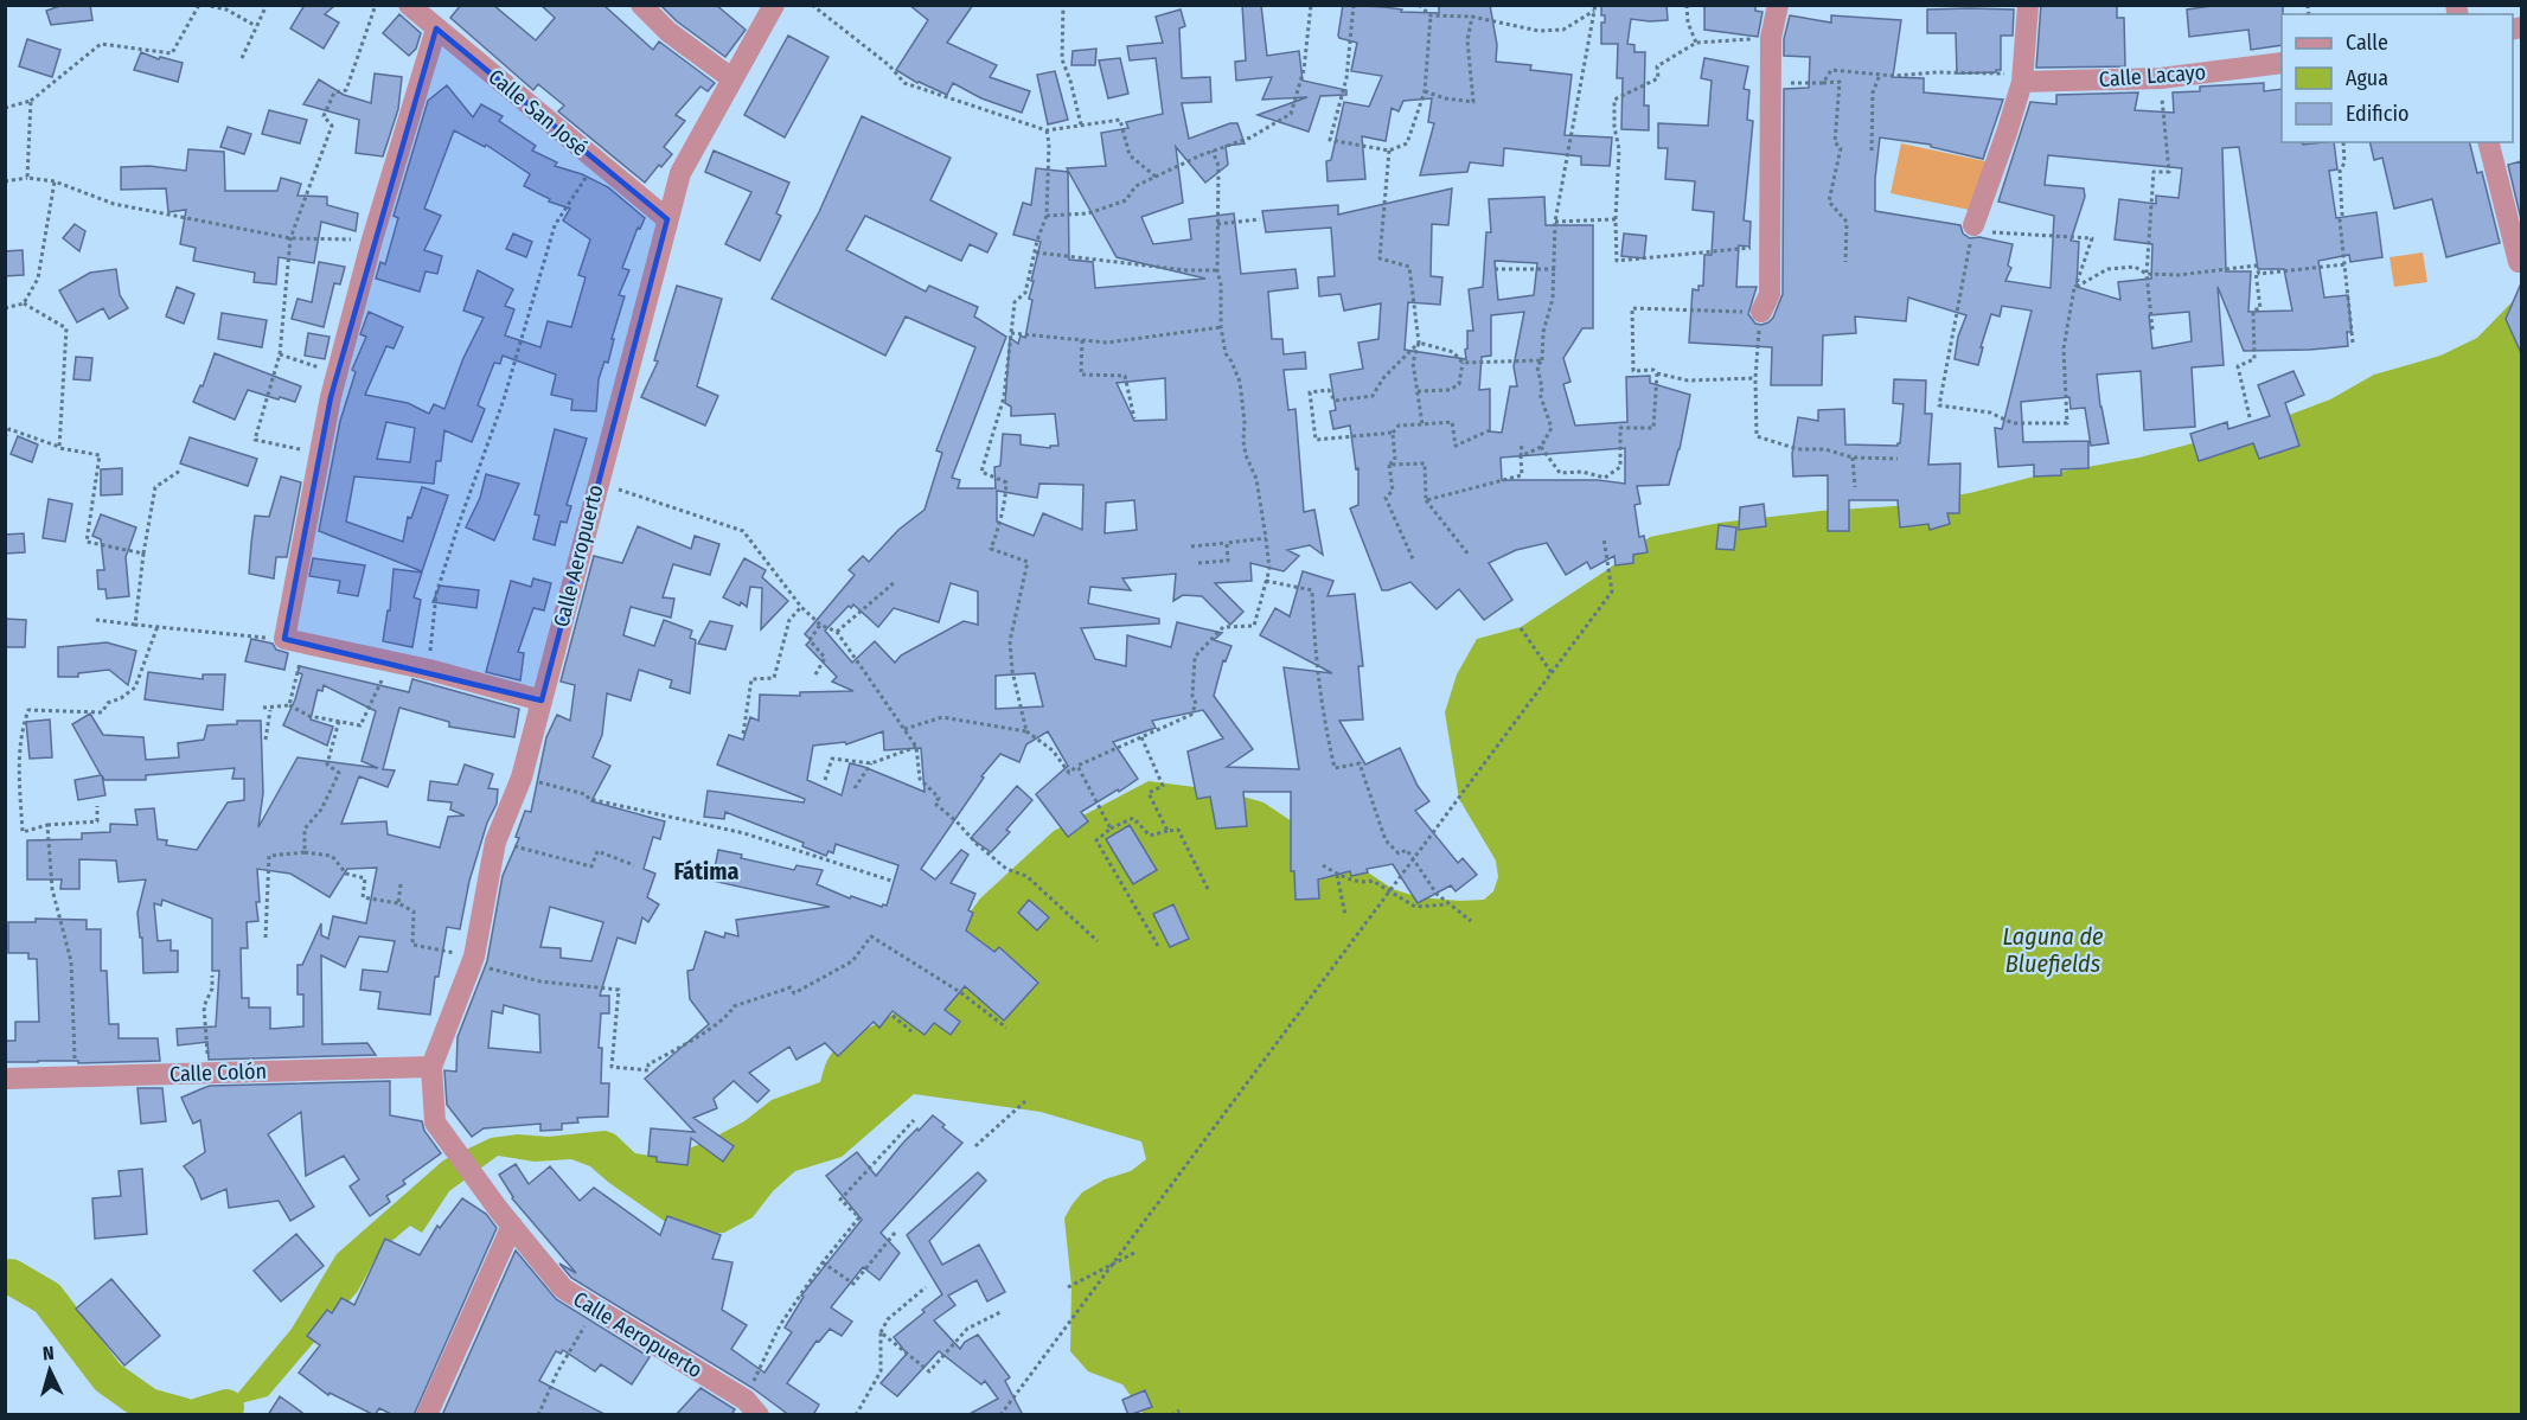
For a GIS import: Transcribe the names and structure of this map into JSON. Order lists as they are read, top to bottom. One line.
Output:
{"streets":{"street":["Calle Lacayo","Calle San José","Calle Aeropuerto","Calle Colón"]},"crossings":[["Calle San José","Calle Aeropuerto"],["Calle Aeropuerto","Calle Colón"]],"districts":["Fátima"],"water":["Laguna de Bluefields"],"legend":["Calle","Agua","Edificio"],"north":"top"}
